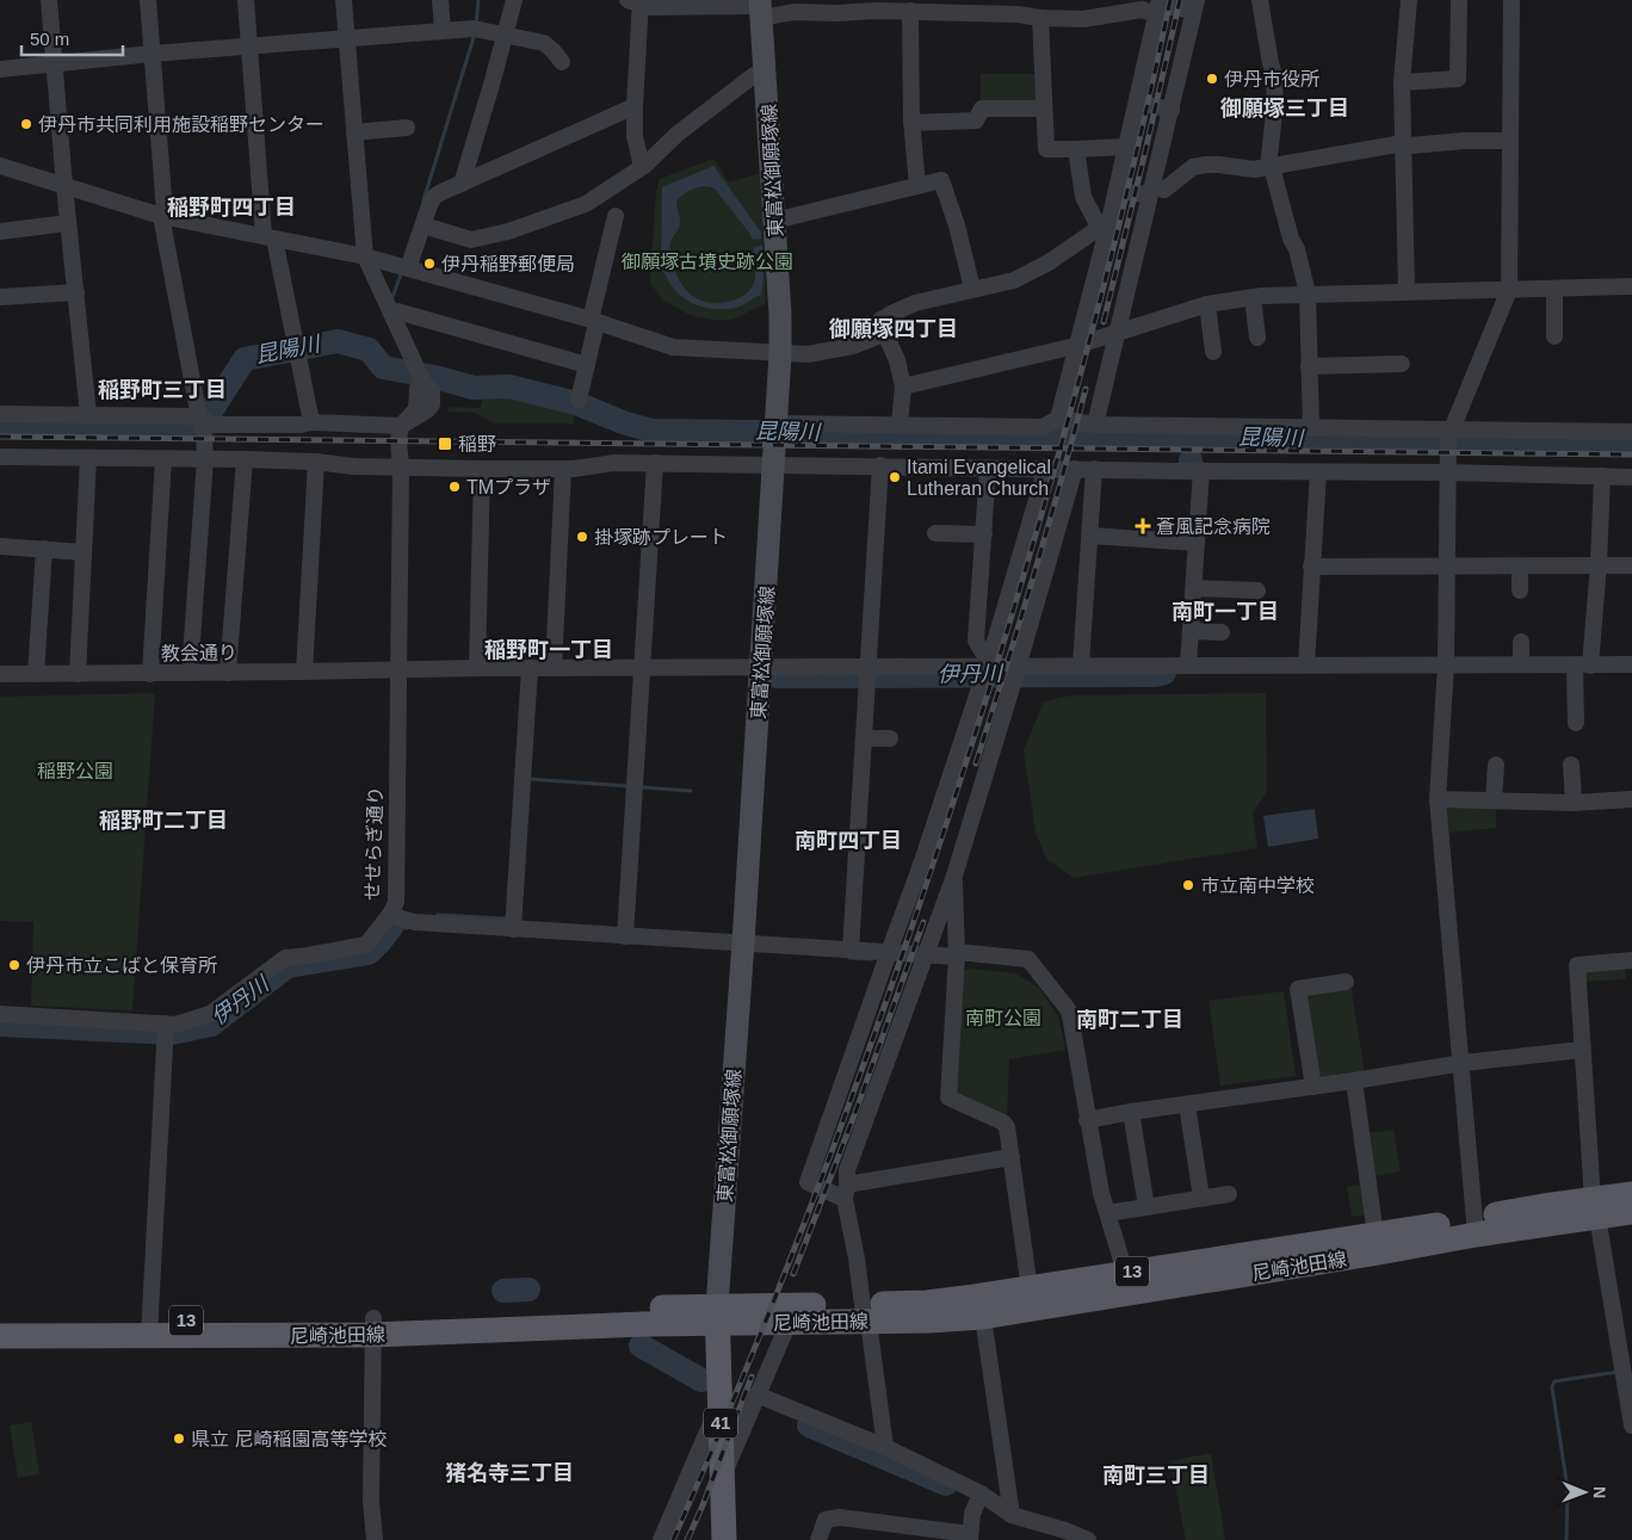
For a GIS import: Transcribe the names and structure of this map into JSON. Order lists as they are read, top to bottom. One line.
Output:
{"streets":{"main road":["東富松御願塚線","尼崎池田線","13","41"],"street":["教会通り","せせらぎ通り"]},"crossings":[["東富松御願塚線","教会通り"],["東富松御願塚線","尼崎池田線"],["東富松御願塚線","41"],["教会通り","せせらぎ通り"],["尼崎池田線","41"]],"districts":["御願塚三丁目","稲野町四丁目","御願塚四丁目","稲野町三丁目","南町一丁目","稲野町一丁目","稲野町二丁目","南町四丁目","南町二丁目","猪名寺三丁目","南町三丁目"],"water":["昆陽川","伊丹川"],"parks":["御願塚古墳史跡公園","稲野公園","南町公園"],"places":{"other":["伊丹市役所","伊丹市共同利用施設稲野センター","伊丹稲野郵便局","Itami Evangelical Lutheran Church","TMプラザ","掛塚跡プレート","市立南中学校","伊丹市立こばと保育所","県立 尼崎稲園高等学校"],"transit":["稲野"],"health":["蒼風記念病院"]},"scale_bar":"50 m","north":"right"}
